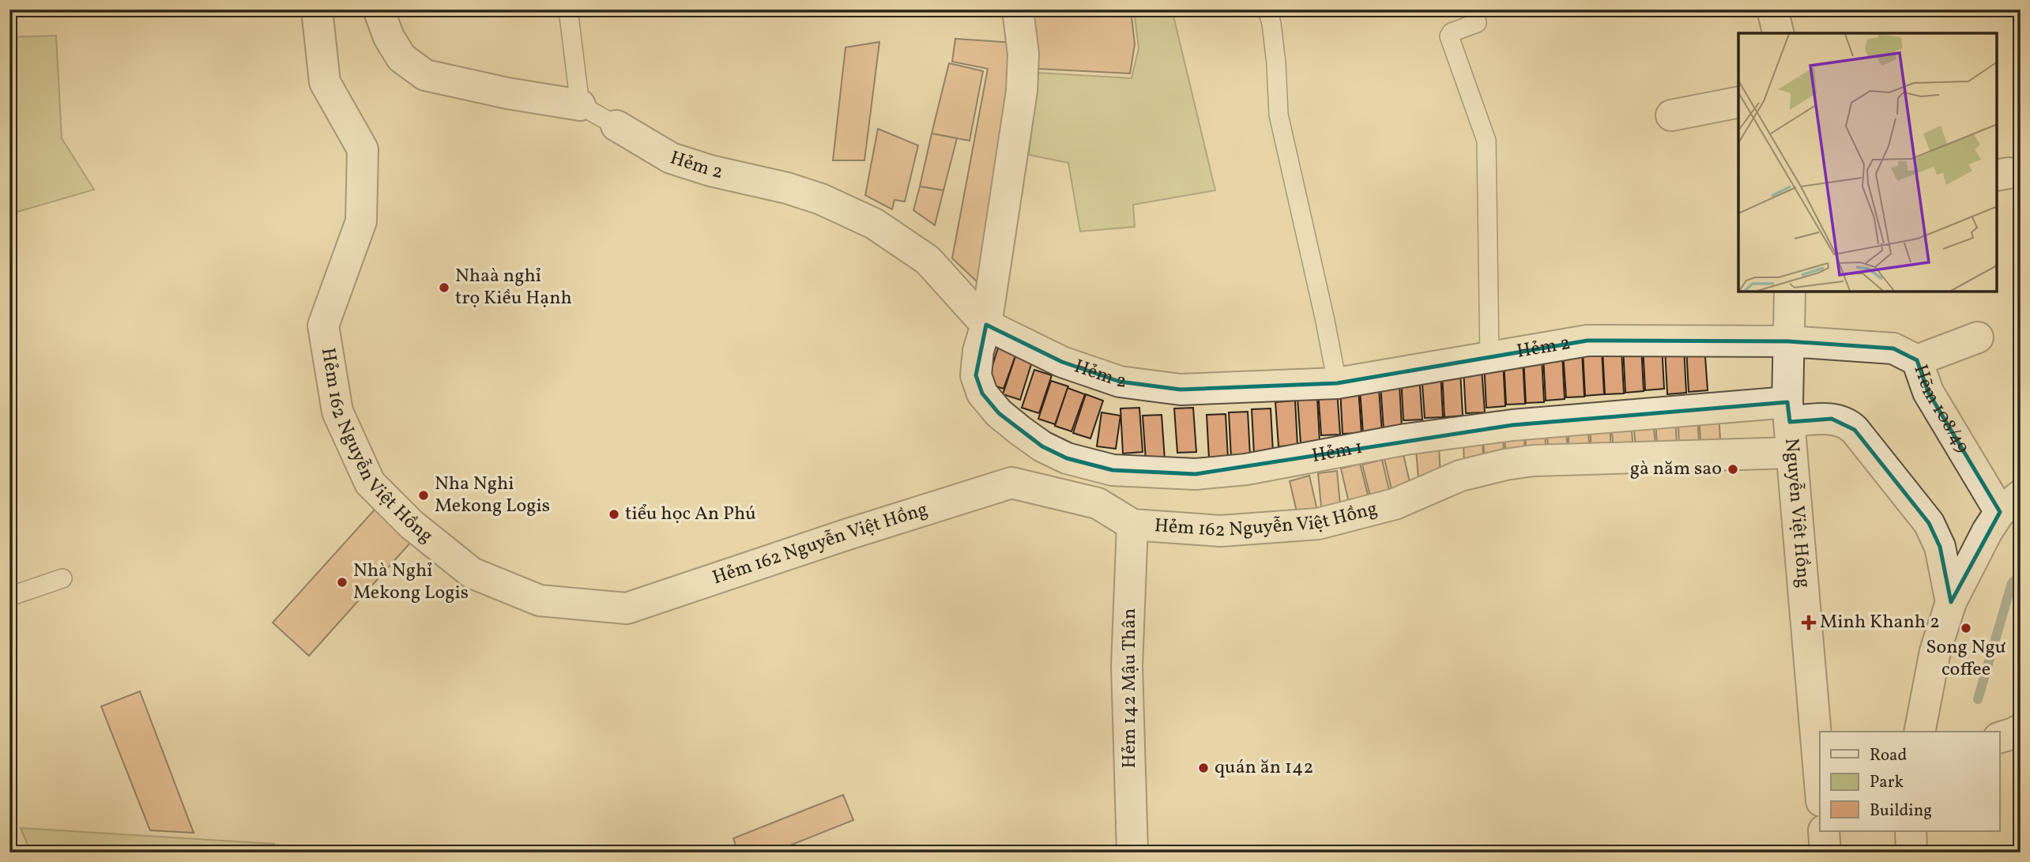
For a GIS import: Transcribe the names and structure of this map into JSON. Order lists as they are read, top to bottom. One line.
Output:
{"streets":{"street":["Hẻm 2","Hẽm 108/49","Hẻm 162 Nguyễn Việt Hồng","Hẻm 1","Nguyễn Việt Hồng","Hẻm 142 Mậu Thân"]},"crossings":[["Hẻm 2","Hẽm 108/49"],["Hẻm 2","Hẻm 1"],["Hẻm 2","Nguyễn Việt Hồng"],["Hẽm 108/49","Nguyễn Việt Hồng"],["Hẻm 162 Nguyễn Việt Hồng","Nguyễn Việt Hồng"],["Hẻm 162 Nguyễn Việt Hồng","Hẻm 142 Mậu Thân"],["Hẻm 1","Nguyễn Việt Hồng"]],"places":{"other":["Nhaà nghỉ trọ Kiều Hạnh","gà năm sao","Nha Nghi Mekong Logis","tiểu học An Phú","Nhà Nghỉ Mekong Logis","Song Ngư coffee","quán ăn 142"],"health":["Minh Khanh 2"]},"legend":["Road","Park","Building"]}
